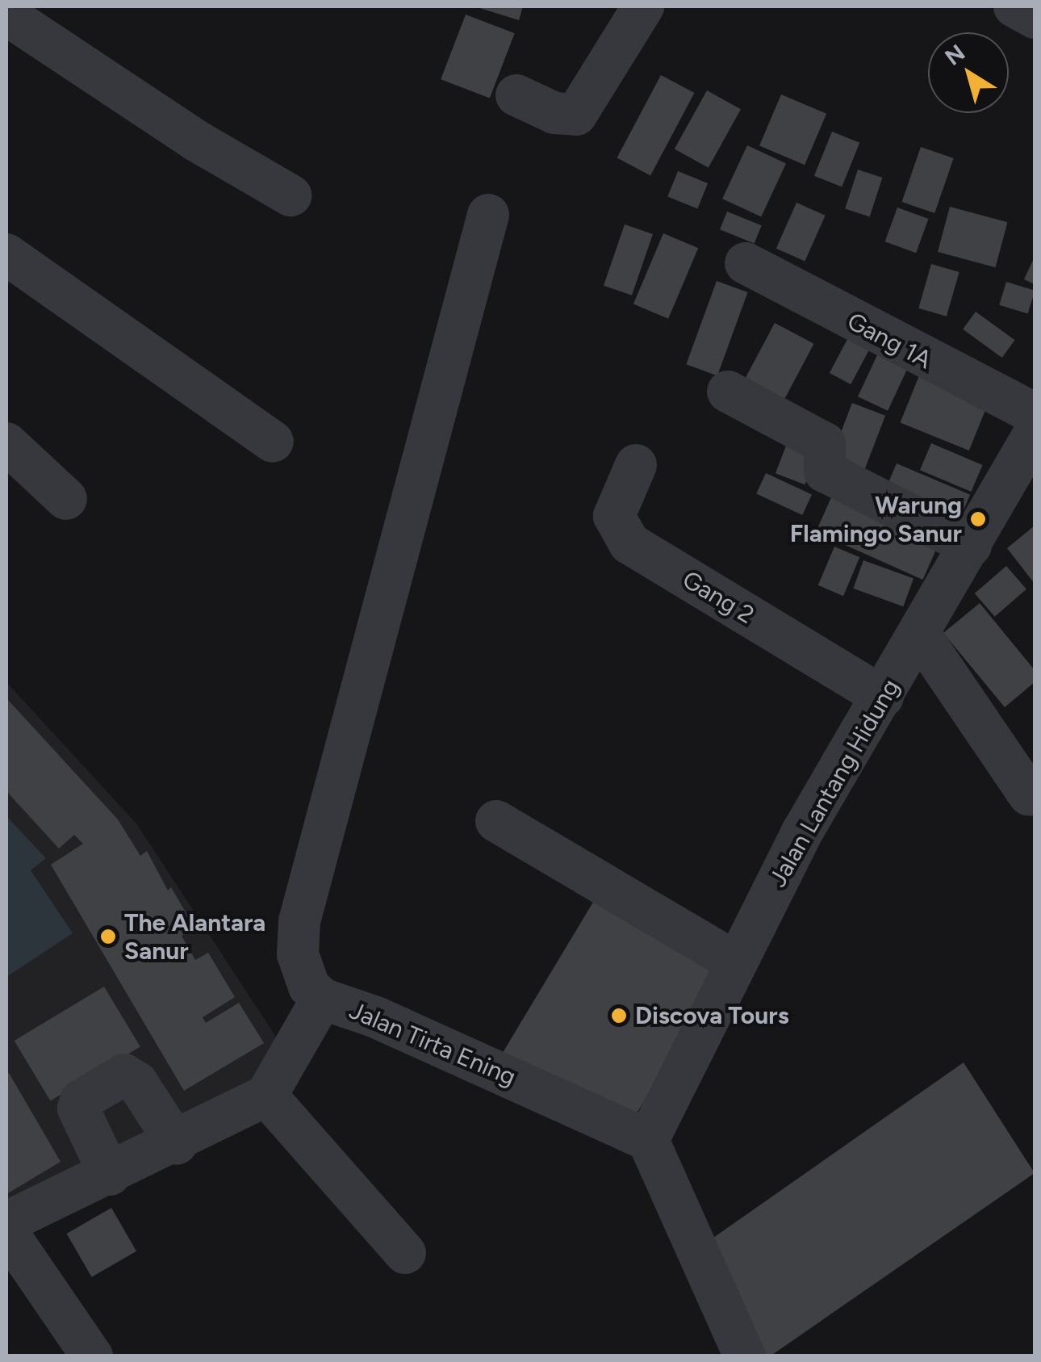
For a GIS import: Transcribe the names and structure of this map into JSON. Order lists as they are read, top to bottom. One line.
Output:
{"streets":{"street":["Gang 1A","Gang 2","Jalan Lantang Hidung","Jalan Tirta Ening"]},"crossings":[["Gang 2","Jalan Lantang Hidung"],["Jalan Lantang Hidung","Jalan Tirta Ening"]],"places":["Warung Flamingo Sanur","The Alantara Sanur","Discova Tours"],"north":"top left"}
